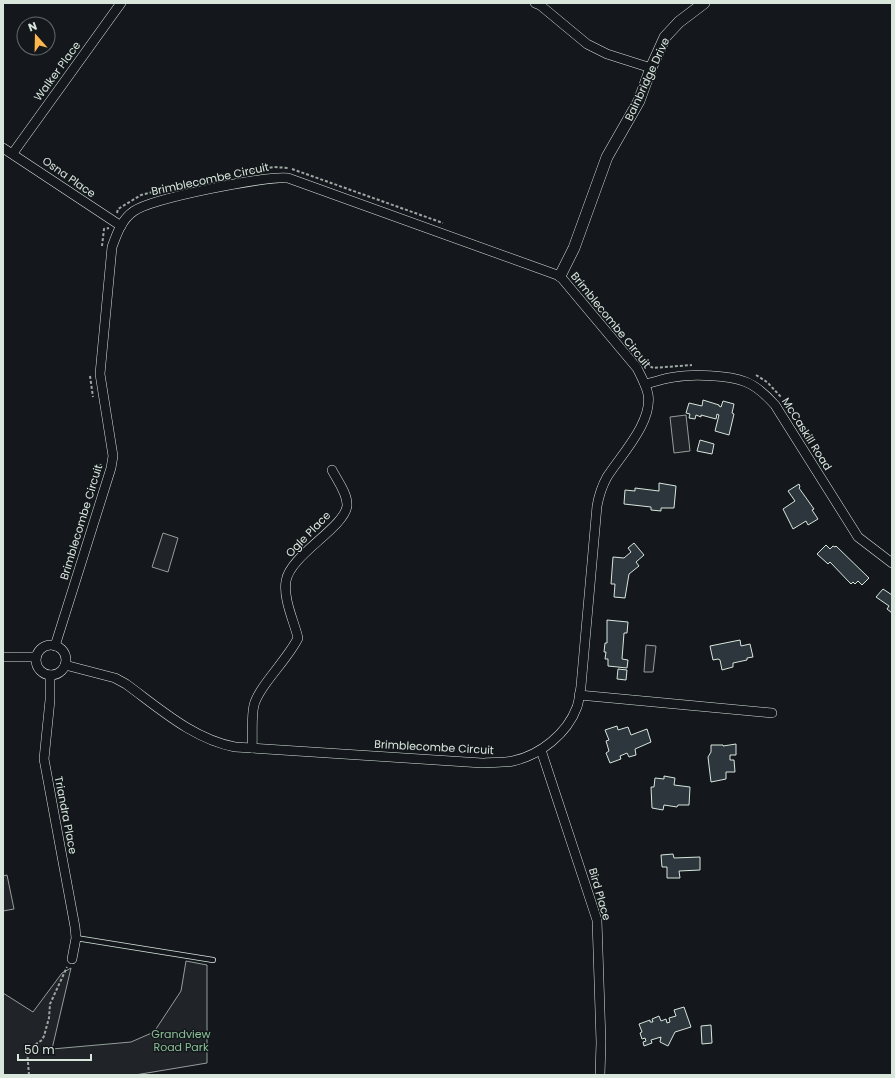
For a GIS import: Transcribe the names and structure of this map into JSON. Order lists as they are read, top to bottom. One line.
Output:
{"streets":{"street":["Walker Place","Bainbridge Drive","Osna Place","Brimblecombe Circuit","McCaskill Road","Ogle Place","Triandra Place","Bird Place"]},"crossings":[["Walker Place","Osna Place"],["Bainbridge Drive","Brimblecombe Circuit"],["Osna Place","Brimblecombe Circuit"],["Brimblecombe Circuit","McCaskill Road"],["Brimblecombe Circuit","Ogle Place"],["Brimblecombe Circuit","Triandra Place"],["Brimblecombe Circuit","Bird Place"]],"parks":["Grandview Road Park"],"scale_bar":"50 m","north":"top"}
